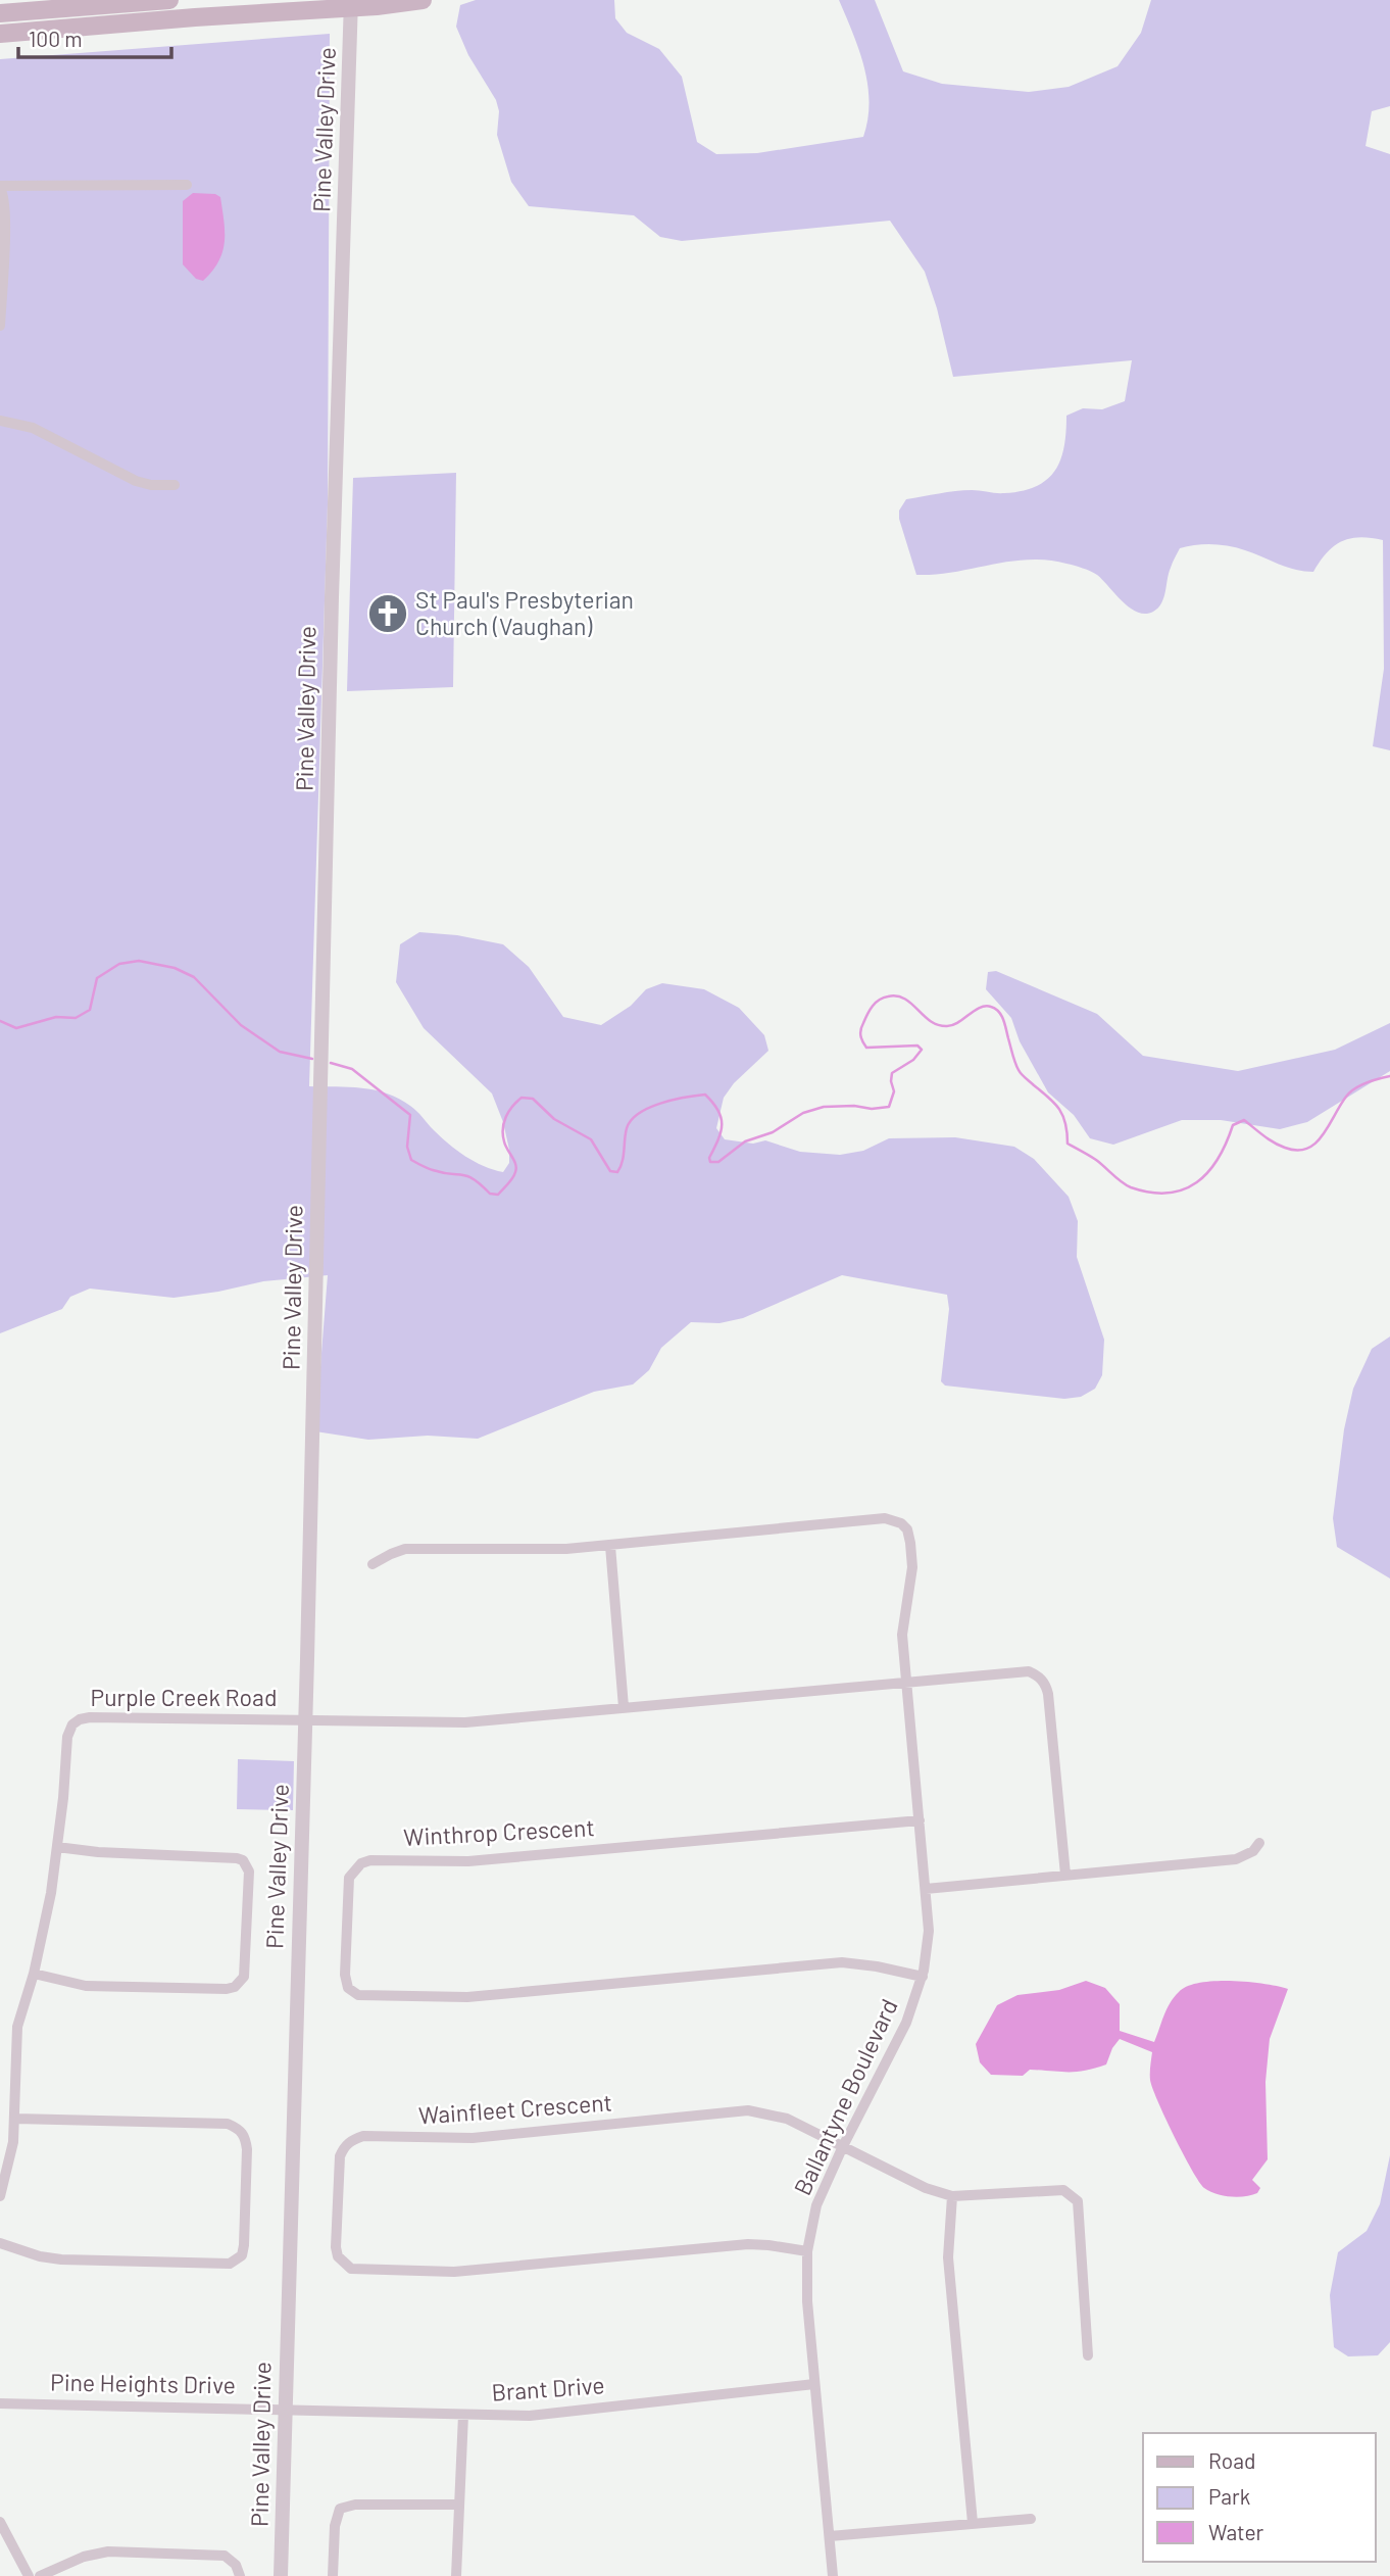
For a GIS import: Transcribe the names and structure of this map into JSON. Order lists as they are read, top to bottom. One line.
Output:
{"streets":{"street":["Pine Valley Drive","Purple Creek Road","Winthrop Crescent","Ballantyne Boulevard","Wainfleet Crescent","Pine Heights Drive","Brant Drive"]},"crossings":[["Pine Valley Drive","Purple Creek Road"],["Pine Valley Drive","Pine Heights Drive"],["Pine Valley Drive","Brant Drive"],["Winthrop Crescent","Ballantyne Boulevard"],["Ballantyne Boulevard","Wainfleet Crescent"],["Ballantyne Boulevard","Brant Drive"],["Pine Heights Drive","Brant Drive"]],"places":{"church":["St Paul's Presbyterian Church (Vaughan)"]},"legend":["Road","Park","Water"],"scale_bar":"100 m"}
